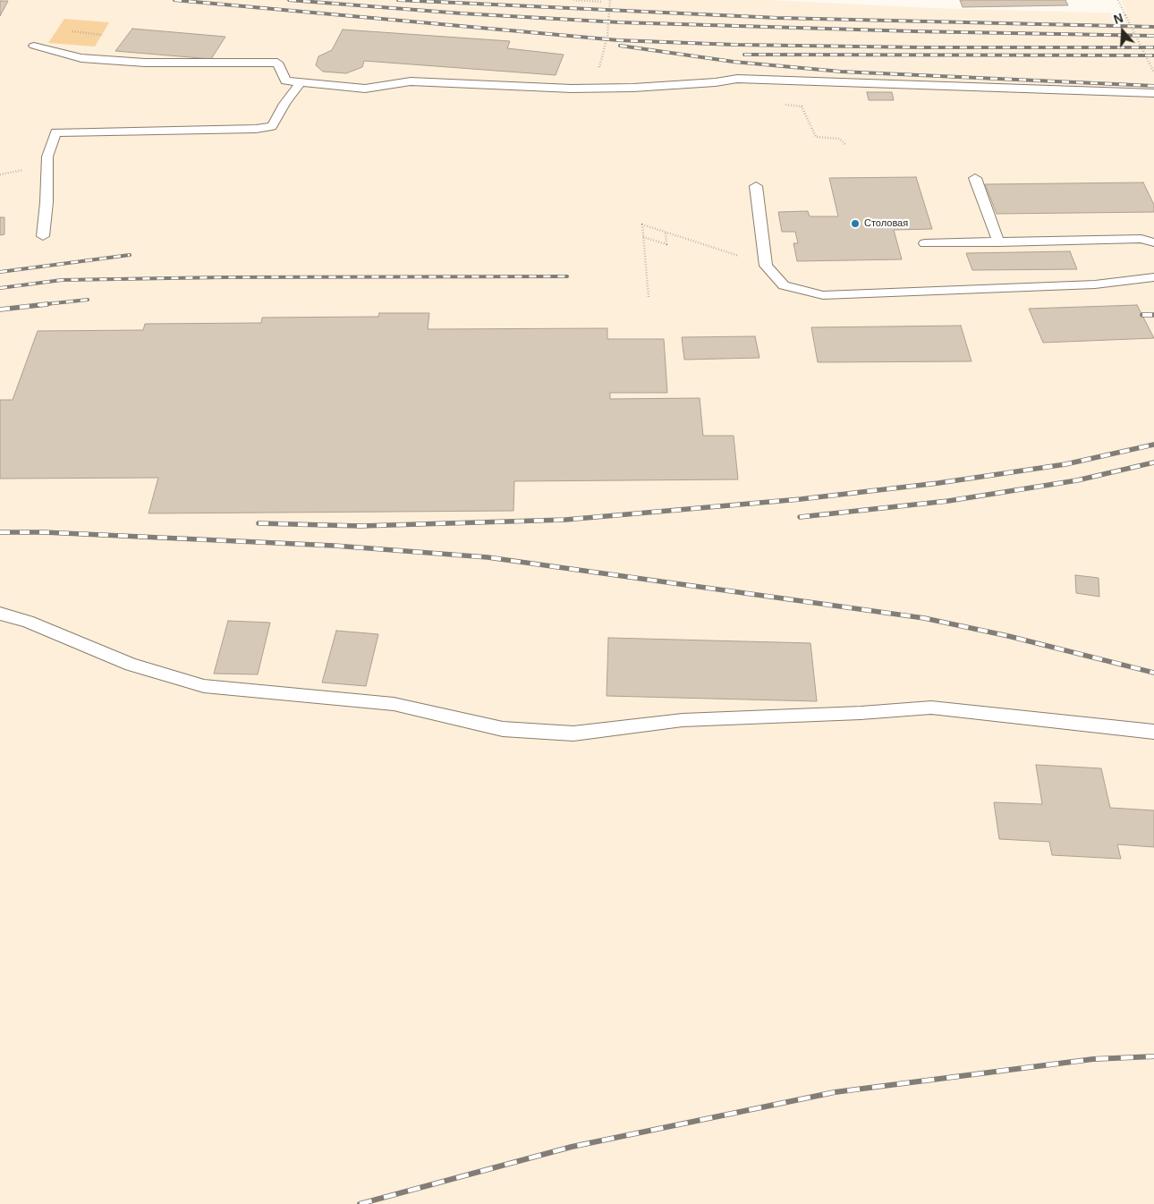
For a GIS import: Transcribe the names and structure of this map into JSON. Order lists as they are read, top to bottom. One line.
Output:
{"places":["Столовая"],"north":"top"}
